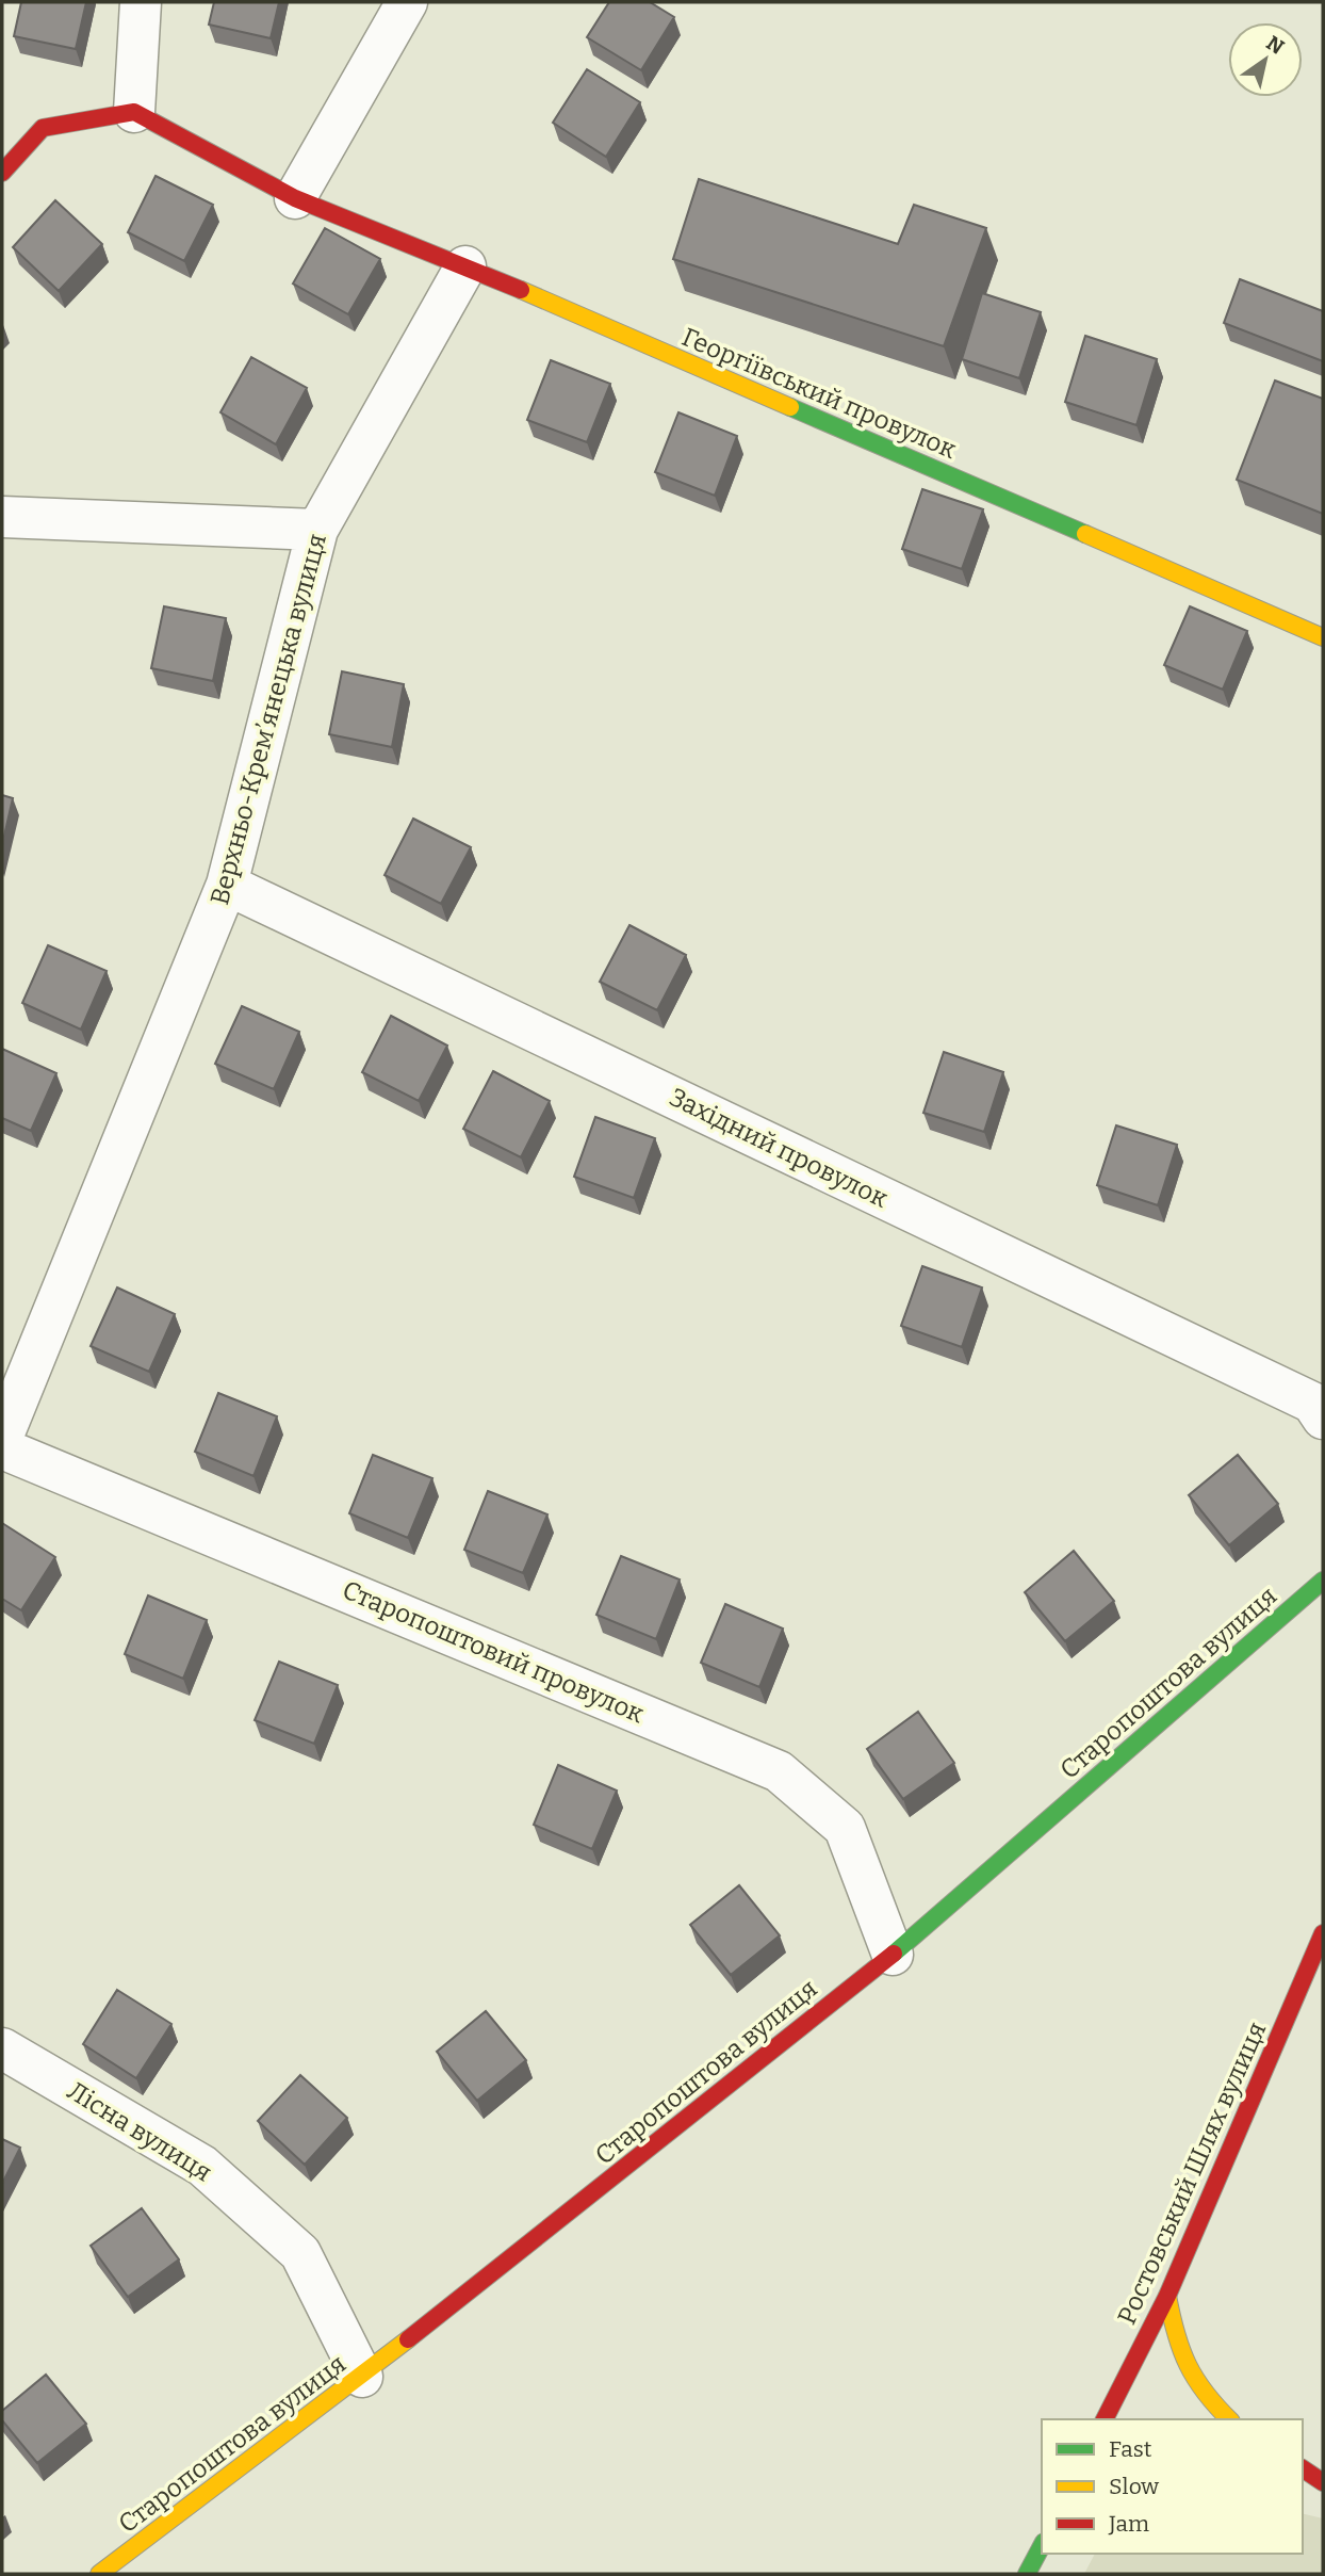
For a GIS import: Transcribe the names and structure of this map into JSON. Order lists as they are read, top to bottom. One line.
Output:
{"streets":{"main road":["Георгіївський провулок","Старопоштова вулиця","Ростовський Шлях вулиця"],"street":["Верхньо-Крем’янецька вулиця","Західний провулок","Старопоштовий провулок","Лісна вулиця"]},"crossings":[["Георгіївський провулок","Верхньо-Крем’янецька вулиця"],["Верхньо-Крем’янецька вулиця","Західний провулок"],["Старопоштовий провулок","Старопоштова вулиця"],["Старопоштова вулиця","Лісна вулиця"]],"legend":["Fast","Slow","Jam"],"north":"top right"}
